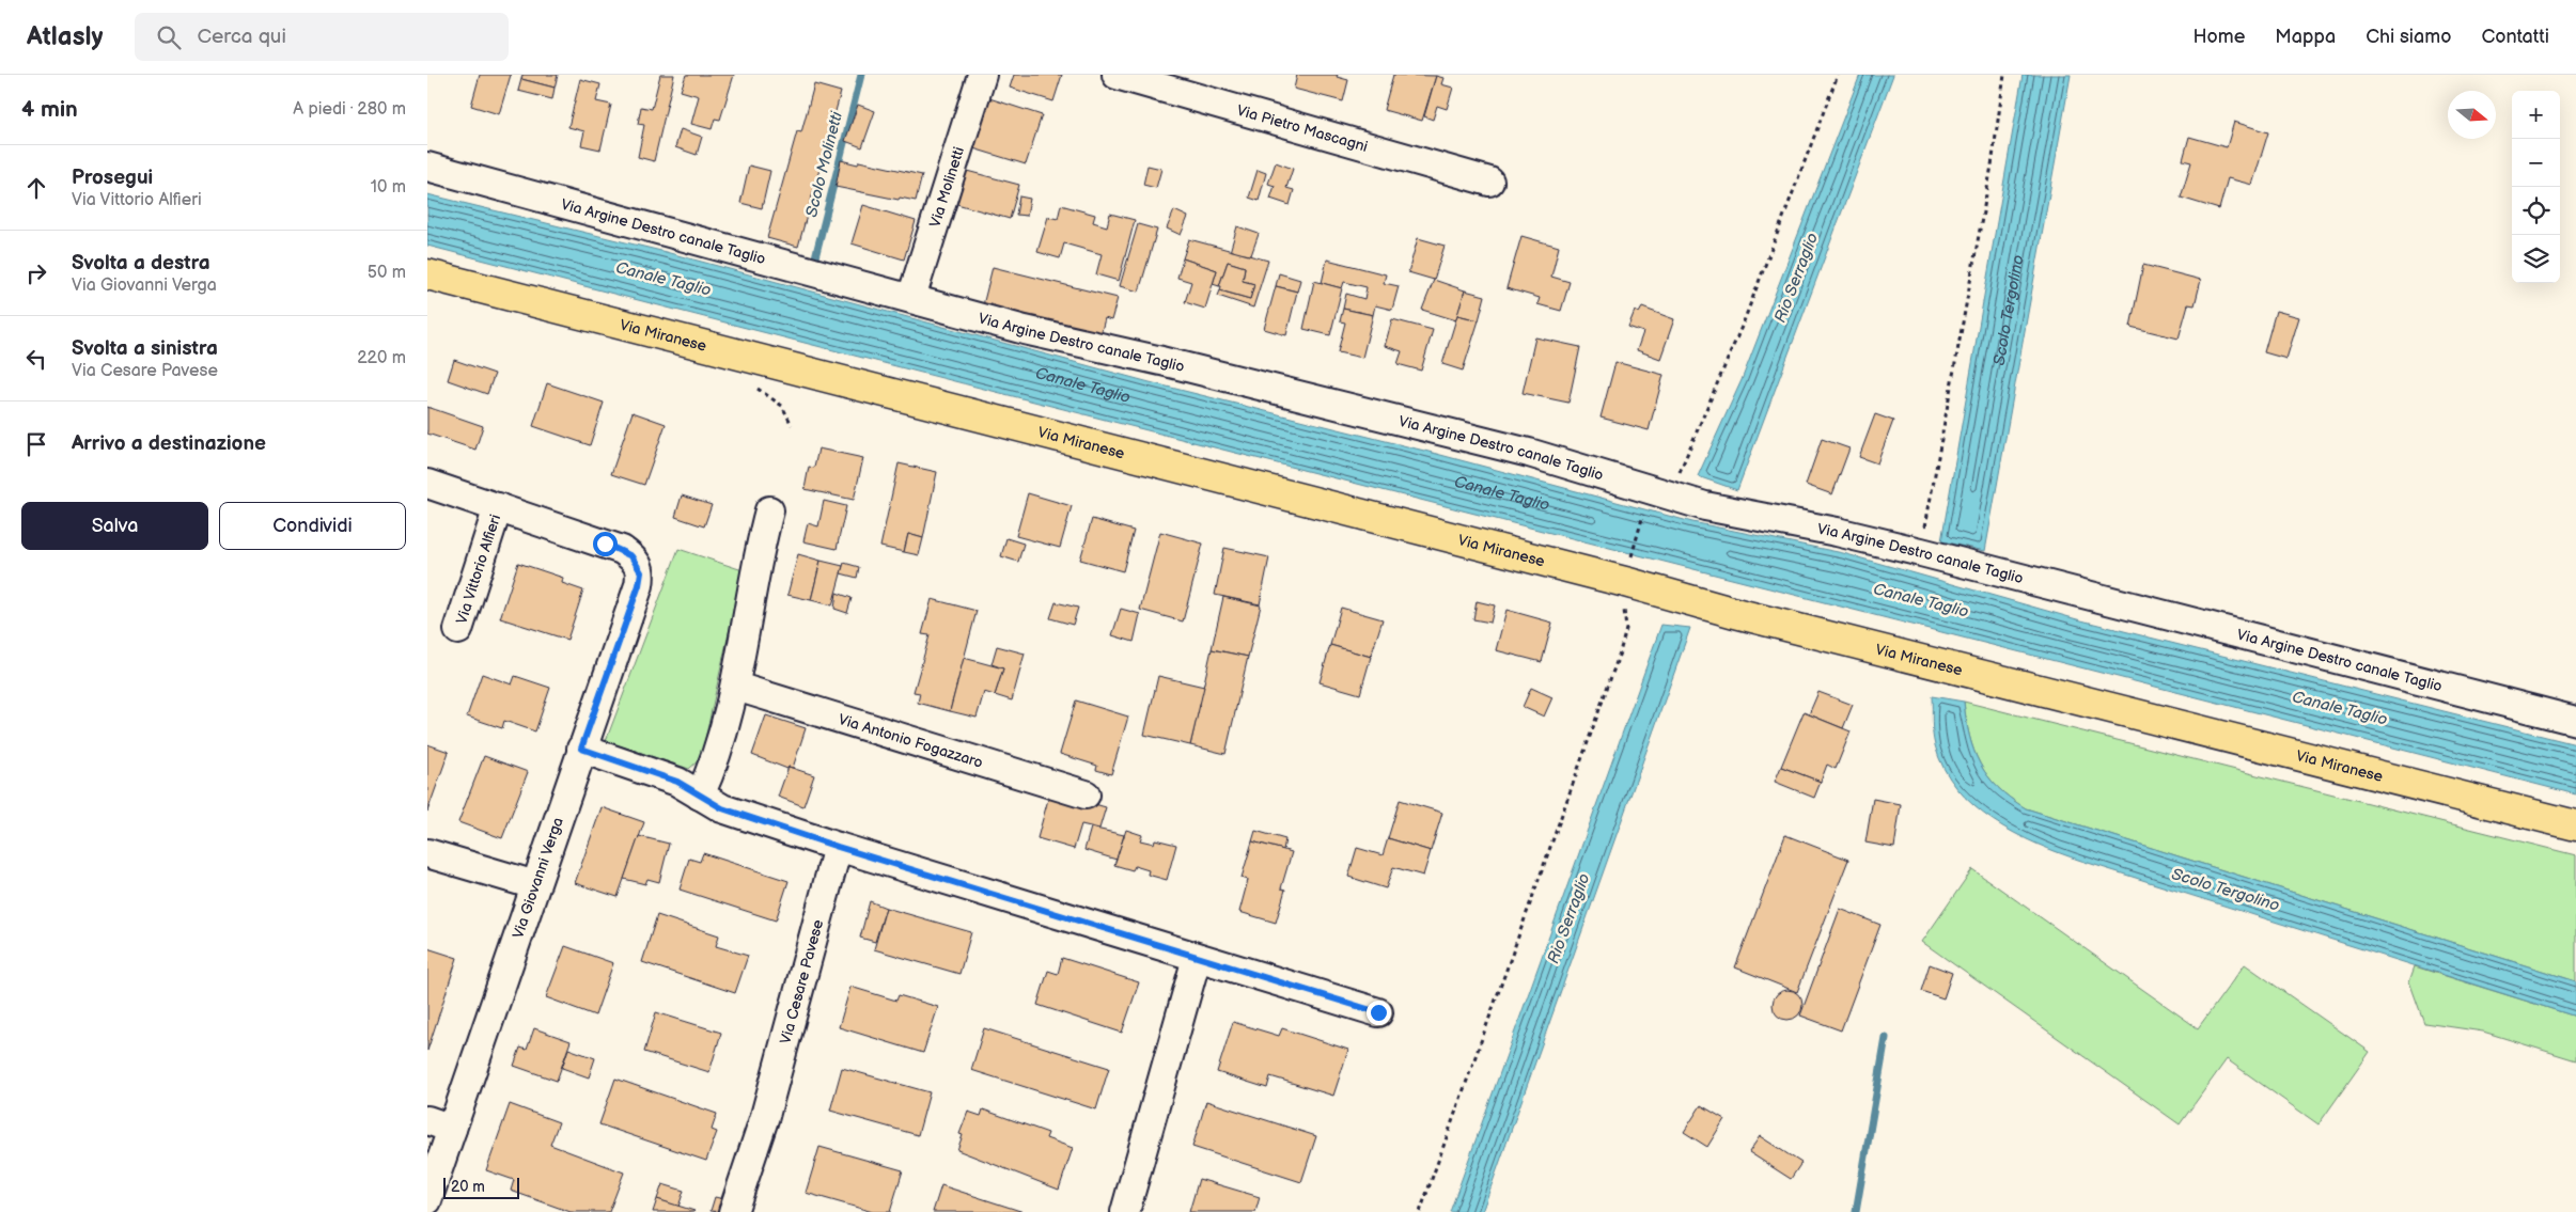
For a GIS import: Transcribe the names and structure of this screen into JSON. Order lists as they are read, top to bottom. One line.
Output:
{"streets":{"main road":["Via Miranese"],"street":["Via Pietro Mascagni","Via Molinetti","Via Argine Destro canale Taglio","Via Vittorio Alfieri","Via Antonio Fogazzaro","Via Giovanni Verga","Via Cesare Pavese"]},"crossings":[["Via Molinetti","Via Argine Destro canale Taglio"],["Via Vittorio Alfieri","Via Giovanni Verga"]],"water":["Scolo Molinetti","Rio Serraglio","Canale Taglio","Scolo Tergolino"],"scale_bar":"20 m","north":"right","page":{"header":"Atlasly","search":"Cerca qui","nav":["Home","Mappa","Chi siamo","Contatti"],"heading":["4 min","A piedi · 280 m"],"map_buttons":["+","−"],"list":[["Prosegui","Via Vittorio Alfieri","10 m"],["Svolta a destra","Via Giovanni Verga","50 m"],["Svolta a sinistra","Via Cesare Pavese","220 m"],"Arrivo a destinazione"],"buttons":["Salva","Condividi"],"scale":"20 m"}}
